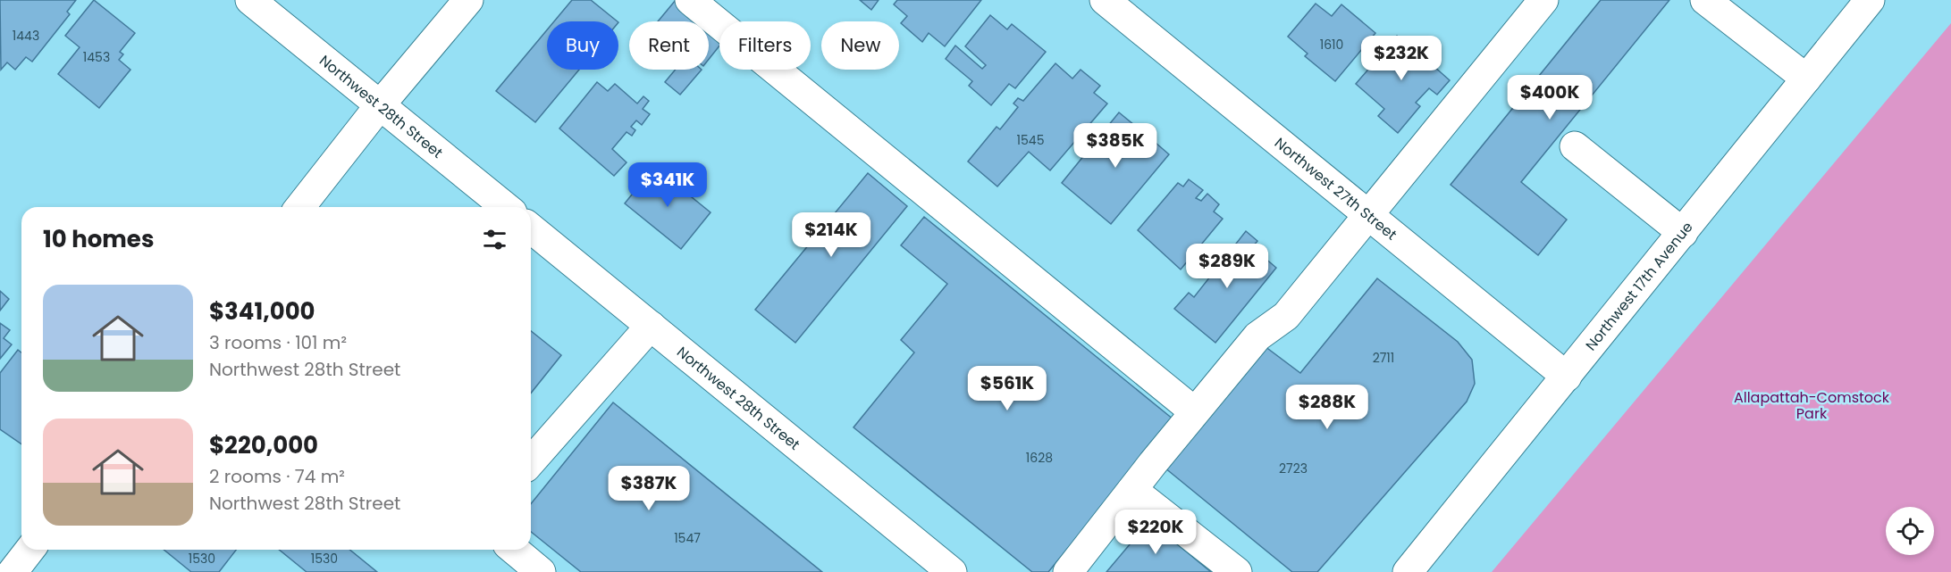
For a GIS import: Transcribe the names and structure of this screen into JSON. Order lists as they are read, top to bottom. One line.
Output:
{"streets":{"street":["Northwest 28th Street","Northwest 27th Street","Northwest 17th Avenue"]},"crossings":[["Northwest 27th Street","Northwest 17th Avenue"]],"parks":["Allapattah-Comstock Park"],"house_numbers":["1443","1610","1453","1545","2711","1628","2723","1547","1530","1530"],"page":{"chip":["Buy","Rent","Filters","New"],"price":["$232K","$400K","$385K","$341K","$214K","$289K","$561K","$288K","$387K","$220K"],"heading":"10 homes","list":[{"name":"$341,000","note":"3 rooms · 101 m² · Northwest 28th Street"},{"name":"$220,000","note":"2 rooms · 74 m² · Northwest 28th Street"}]}}
